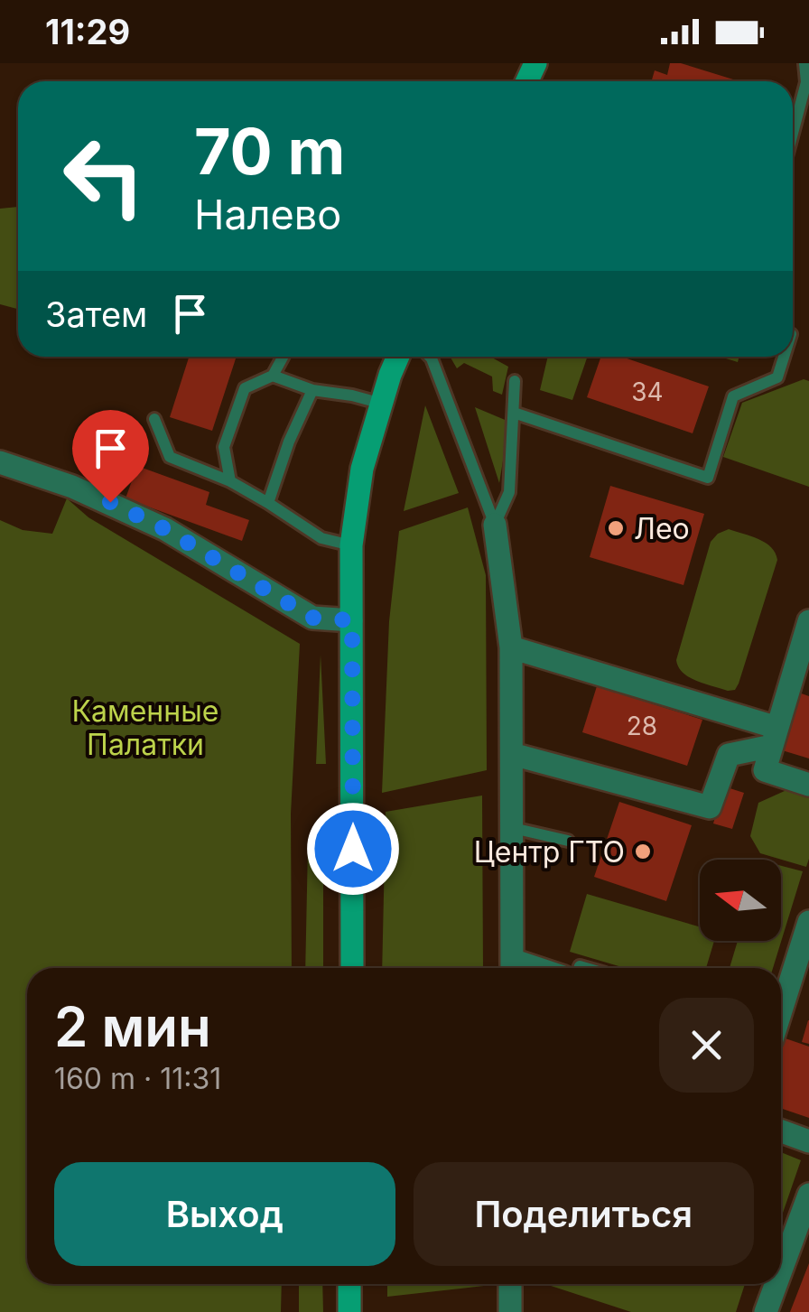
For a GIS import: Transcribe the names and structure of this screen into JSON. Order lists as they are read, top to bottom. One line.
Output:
{"parks":["Каменные Палатки"],"places":["Лео","Центр ГТО"],"house_numbers":["34","28"],"north":"left","page":{"status":"11:29","turn":["70 m","Налево"],"then":"Затем","heading":["2 мин","160 m · 11:31"],"buttons":["Выход","Поделиться"]}}
